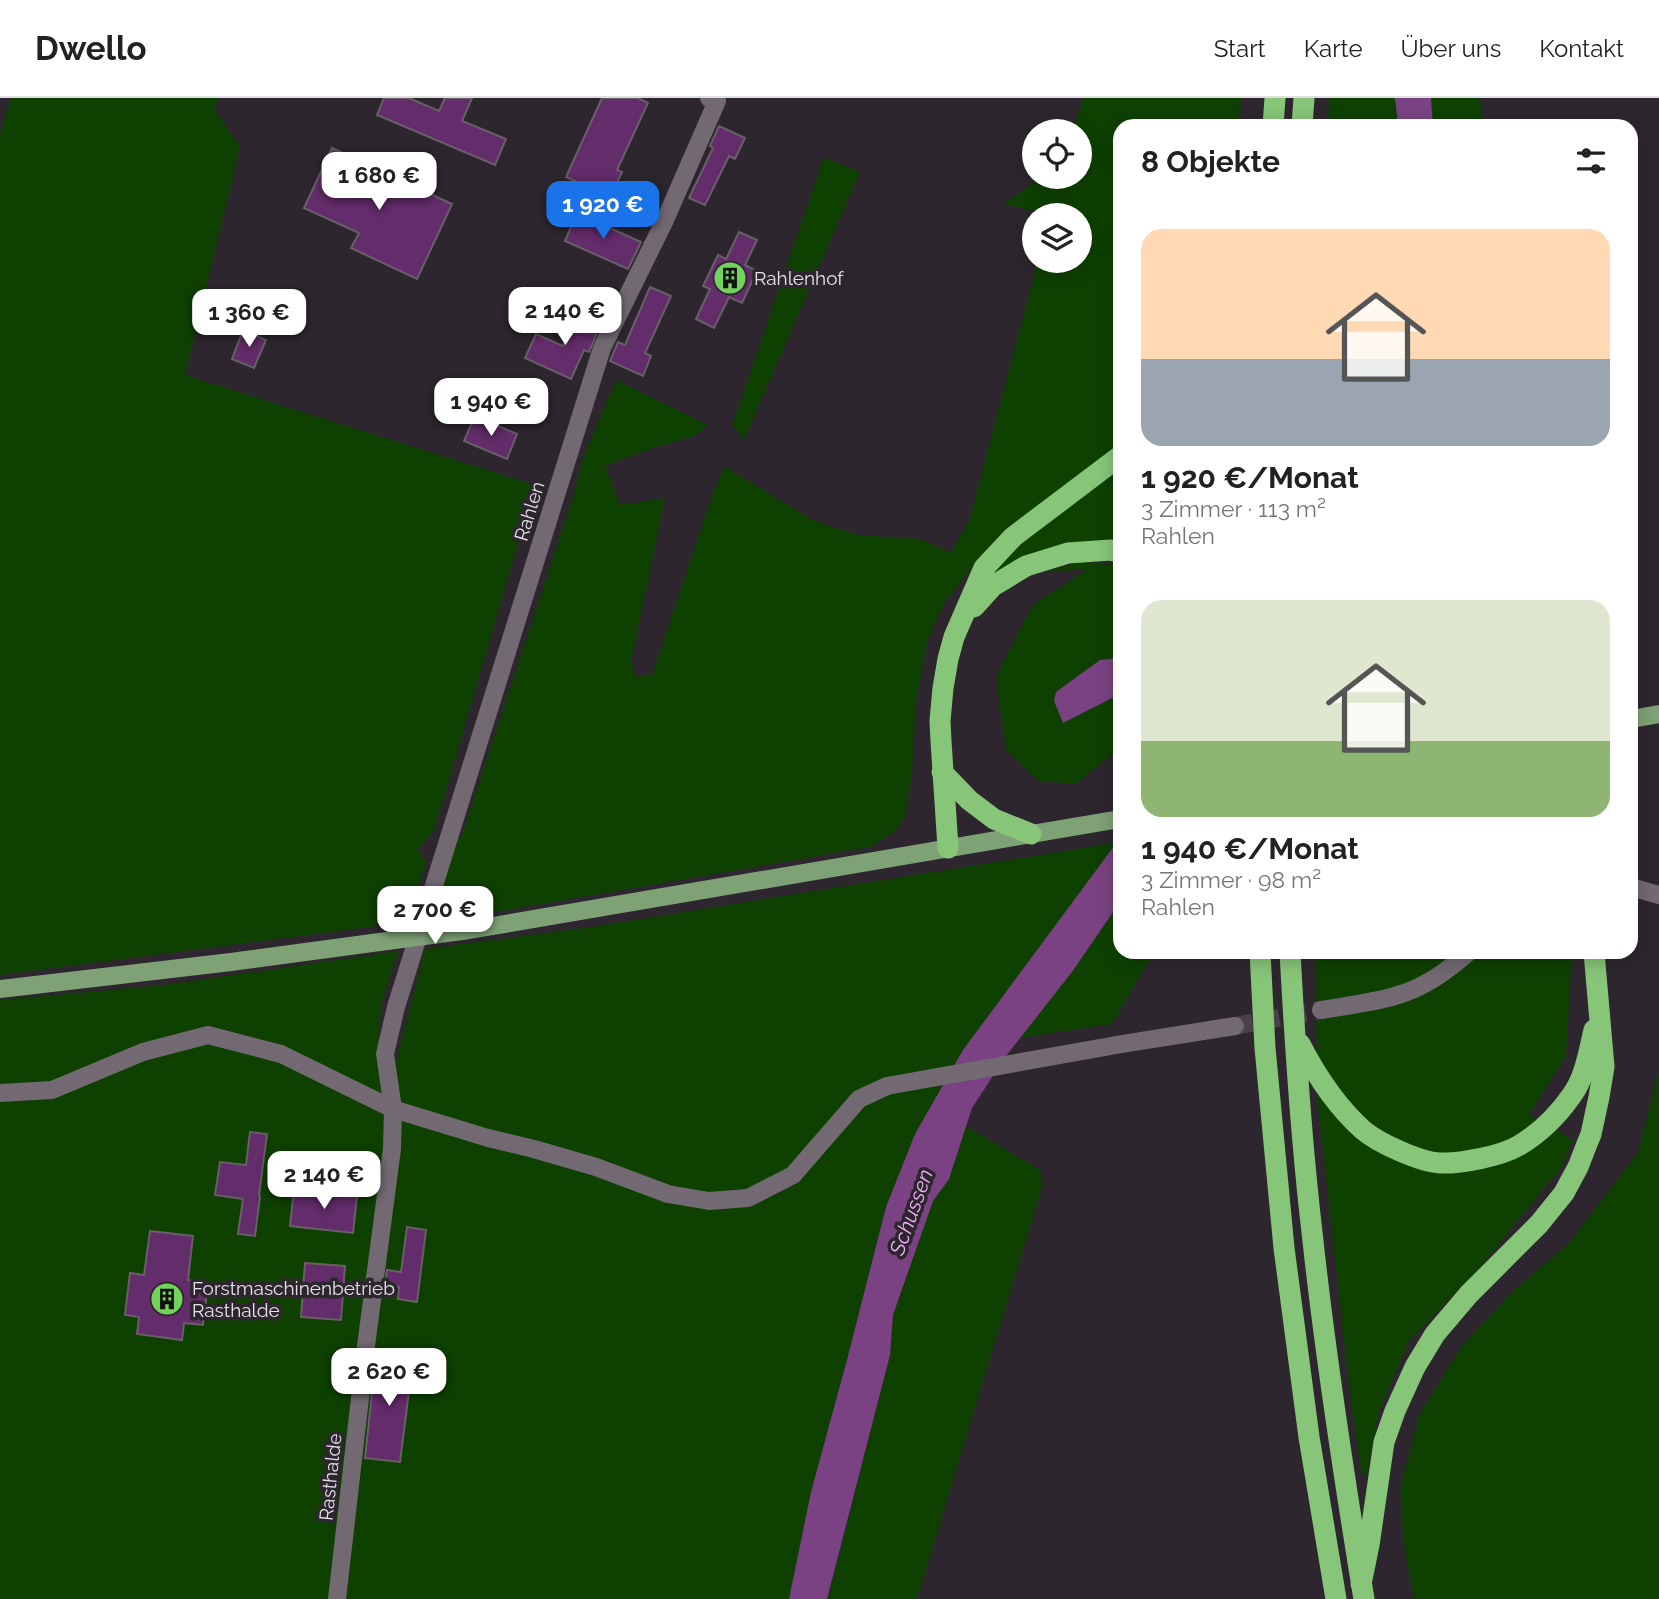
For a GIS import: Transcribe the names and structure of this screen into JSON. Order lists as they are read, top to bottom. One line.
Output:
{"streets":{"street":["Rahlen","Rasthalde"]},"crossings":[["Rahlen","Rasthalde"]],"water":["Schussen"],"places":{"building":["Rahlenhof","Forstmaschinenbetrieb Rasthalde"]},"page":{"header":"Dwello","nav":["Start","Karte","Über uns","Kontakt"],"heading":"8 Objekte","price":["1 680 €","1 920 €","2 140 €","1 360 €","1 940 €","2 700 €","2 140 €","2 620 €"],"list":[{"name":"1 920 €/Monat","note":"3 Zimmer · 113 m² · Rahlen"},{"name":"1 940 €/Monat","note":"3 Zimmer · 98 m² · Rahlen"}]}}
